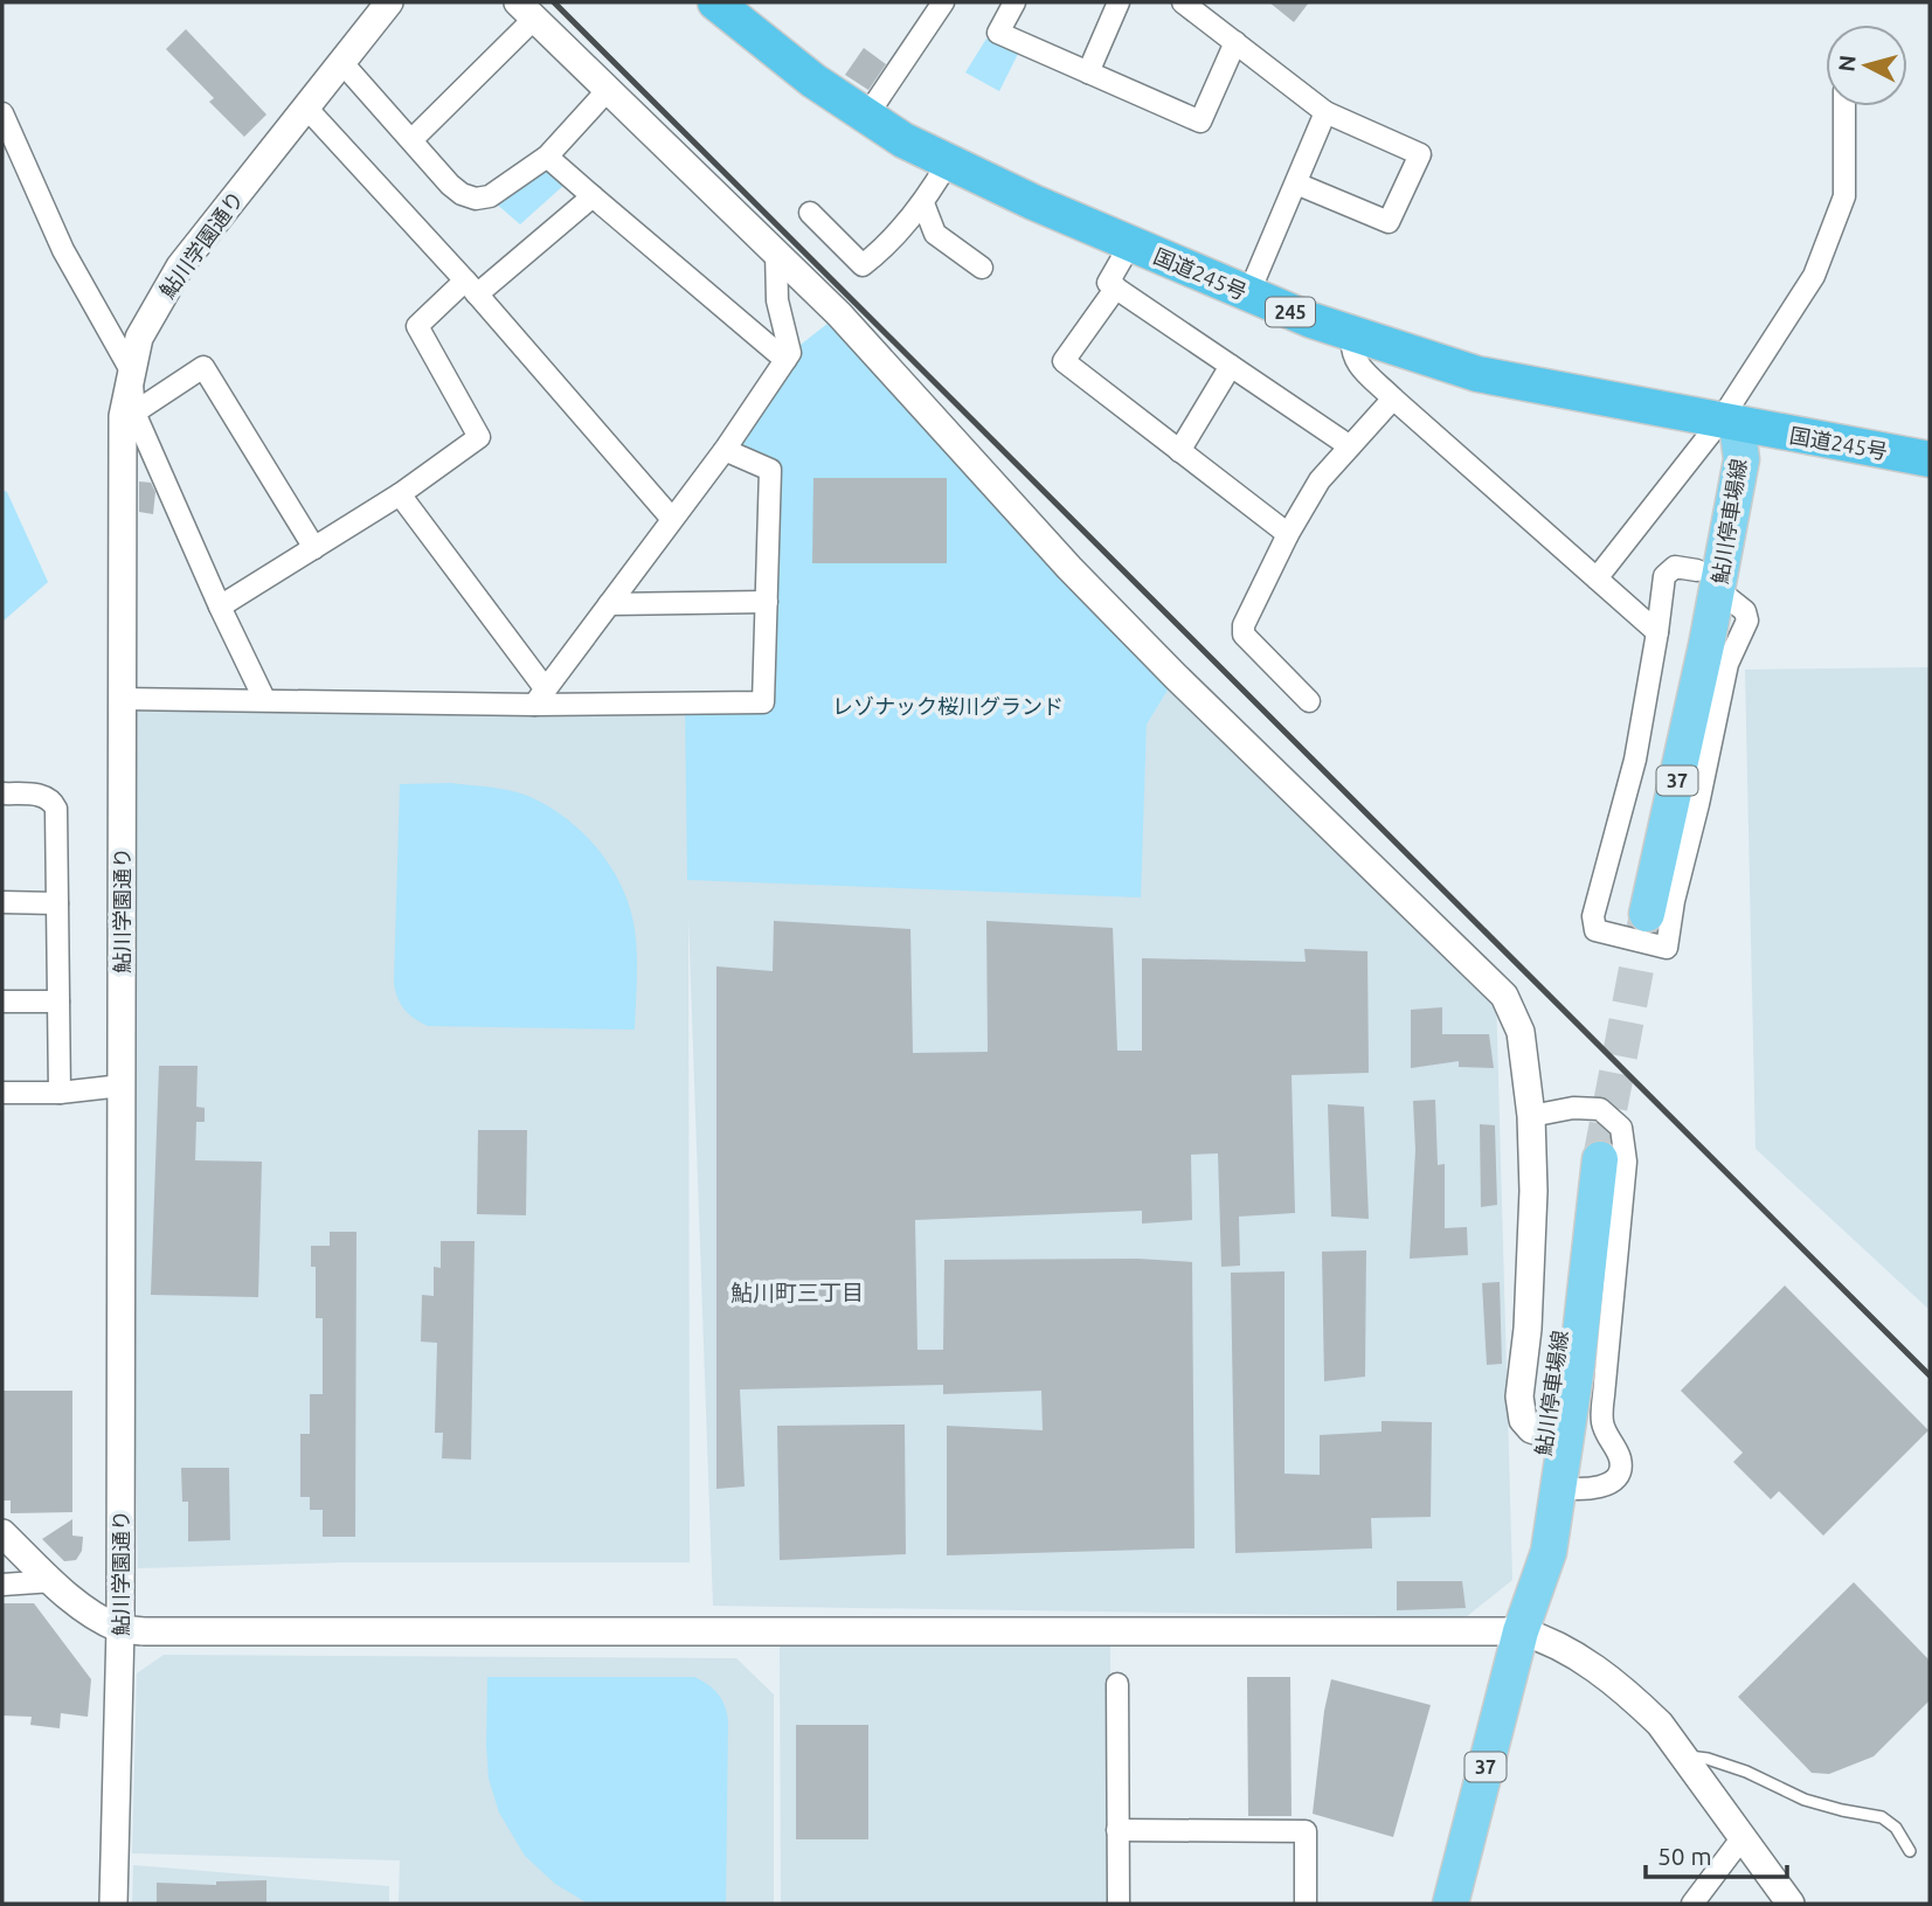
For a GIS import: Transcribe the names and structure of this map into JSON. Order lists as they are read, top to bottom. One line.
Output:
{"streets":{"highway":["国道245号","245"],"main road":["鮎川停車場線","37"],"street":["鮎川学園通り"]},"crossings":[["国道245号","鮎川停車場線"]],"districts":["鮎川町三丁目"],"parks":["レゾナック桜川グランド"],"scale_bar":"50 m","north":"left"}
